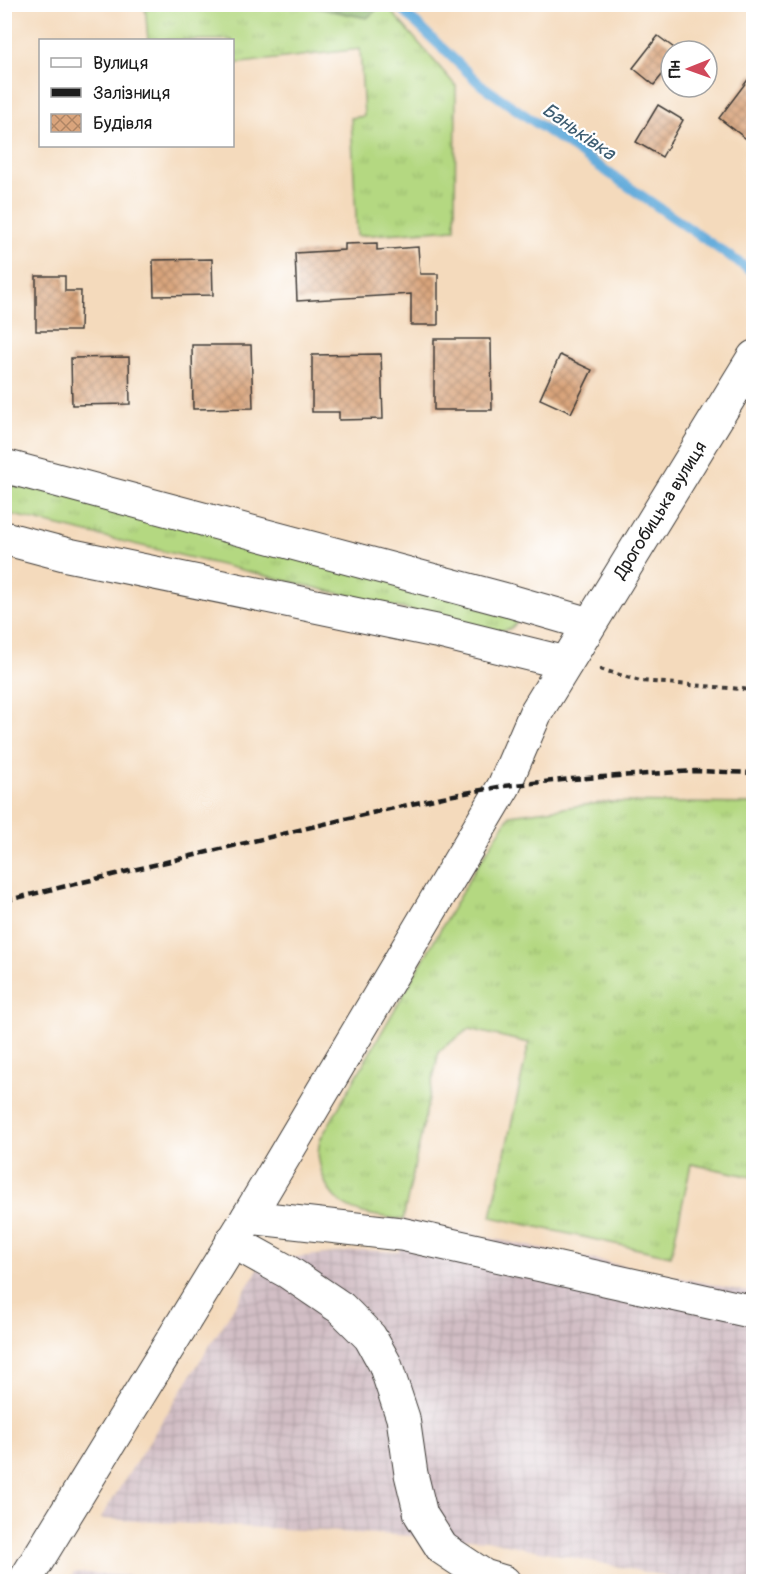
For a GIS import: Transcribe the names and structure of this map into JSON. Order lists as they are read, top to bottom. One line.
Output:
{"streets":{"street":["Дрогобицька вулиця"]},"water":["Баньківка"],"legend":["Вулиця","Залізниця","Будівля"],"north":"left"}
